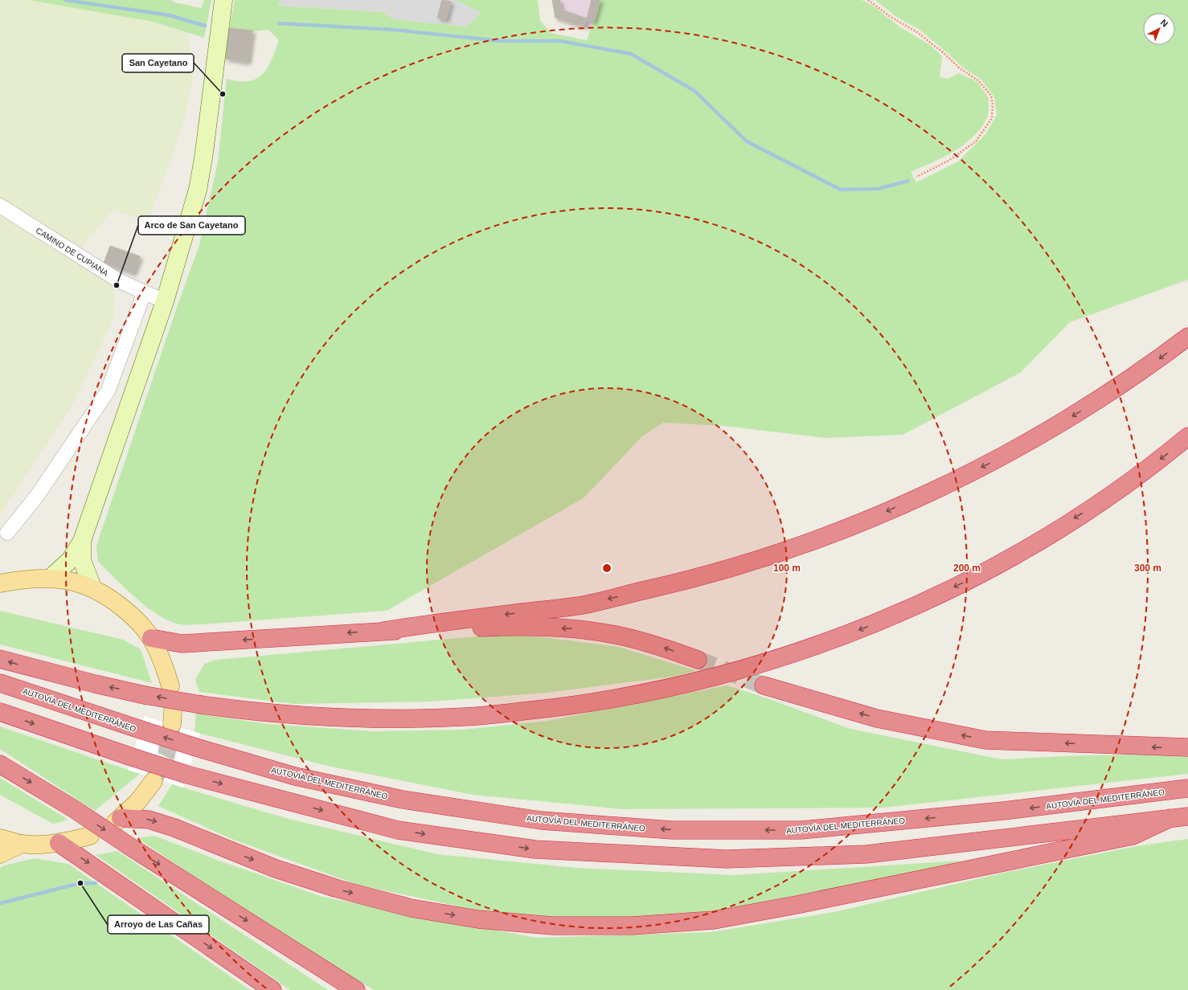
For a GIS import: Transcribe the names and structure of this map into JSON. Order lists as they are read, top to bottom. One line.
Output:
{"streets":{"highway":["AUTOVÍA DEL MEDITERRÁNEO"],"street":["CAMINO DE CUPIANA"]},"places":["San Cayetano","Arco de San Cayetano","Arroyo de Las Cañas"],"north":"top right","rings":["100 m","200 m","300 m"]}
